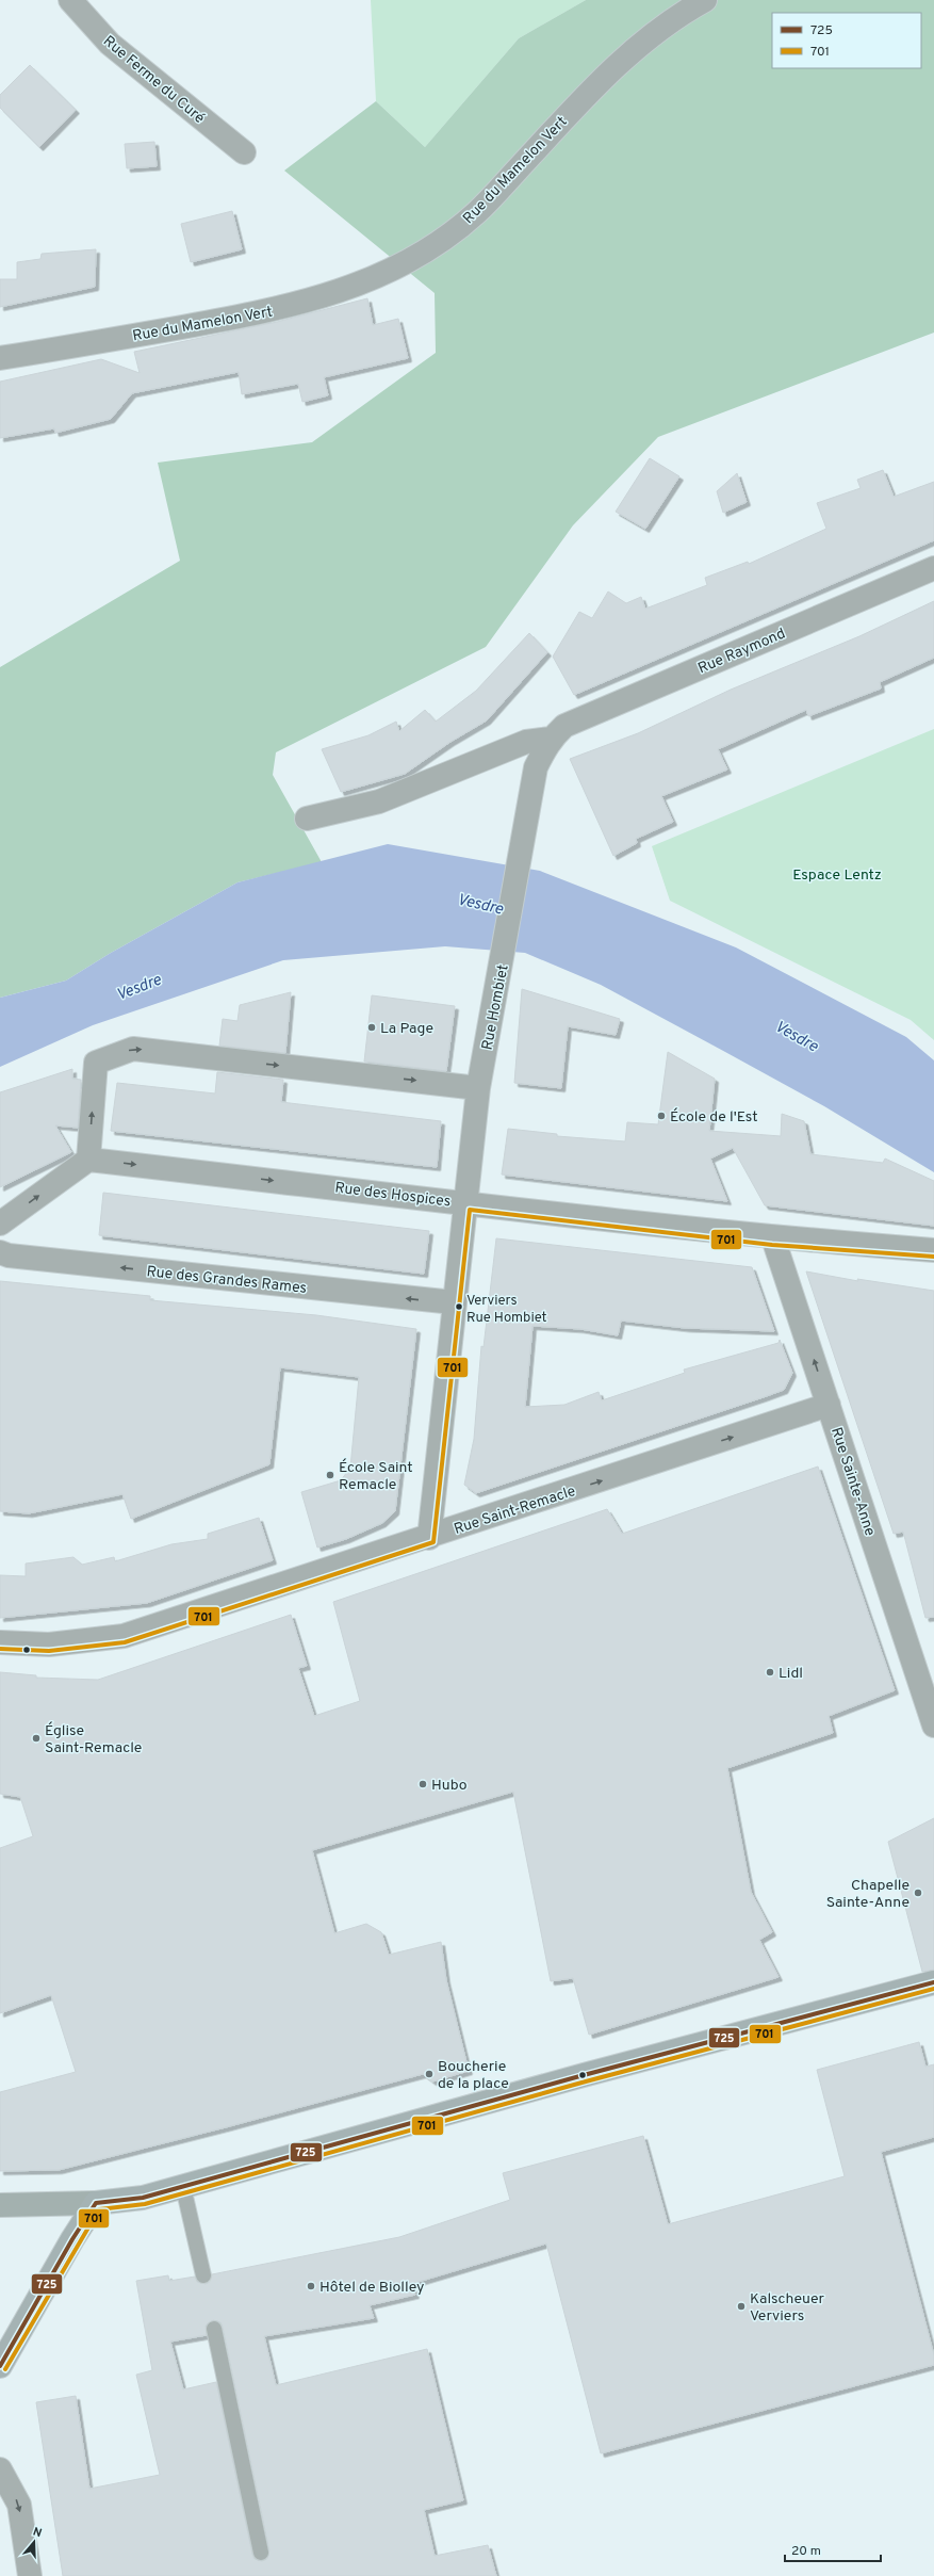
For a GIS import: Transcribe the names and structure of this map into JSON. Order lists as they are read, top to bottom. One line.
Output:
{"streets":{"street":["Rue Ferme du Curé","Rue du Mamelon Vert","Rue Raymond","Rue Hombiet","Rue des Hospices","Rue des Grandes Rames","Rue Sainte-Anne","Rue Saint-Remacle"]},"crossings":[["Rue Raymond","Rue Hombiet"],["Rue Hombiet","Rue des Hospices"],["Rue Hombiet","Rue des Grandes Rames"],["Rue Hombiet","Rue Saint-Remacle"],["Rue des Hospices","Rue Sainte-Anne"],["Rue Sainte-Anne","Rue Saint-Remacle"]],"one_way":["Rue des Hospices","Rue des Grandes Rames","Rue Saint-Remacle"],"water":["Vesdre"],"parks":["Espace Lentz"],"places":["La Page","École de l'Est","Verviers Rue Hombiet","École Saint Remacle","Lidl","Église Saint-Remacle","Hubo","Chapelle Sainte-Anne","Boucherie de la place","Hôtel de Biolley","Kalscheuer Verviers"],"lines":["transit line 701","transit line 725"],"legend":["725","701"],"scale_bar":"20 m","north":"top"}
